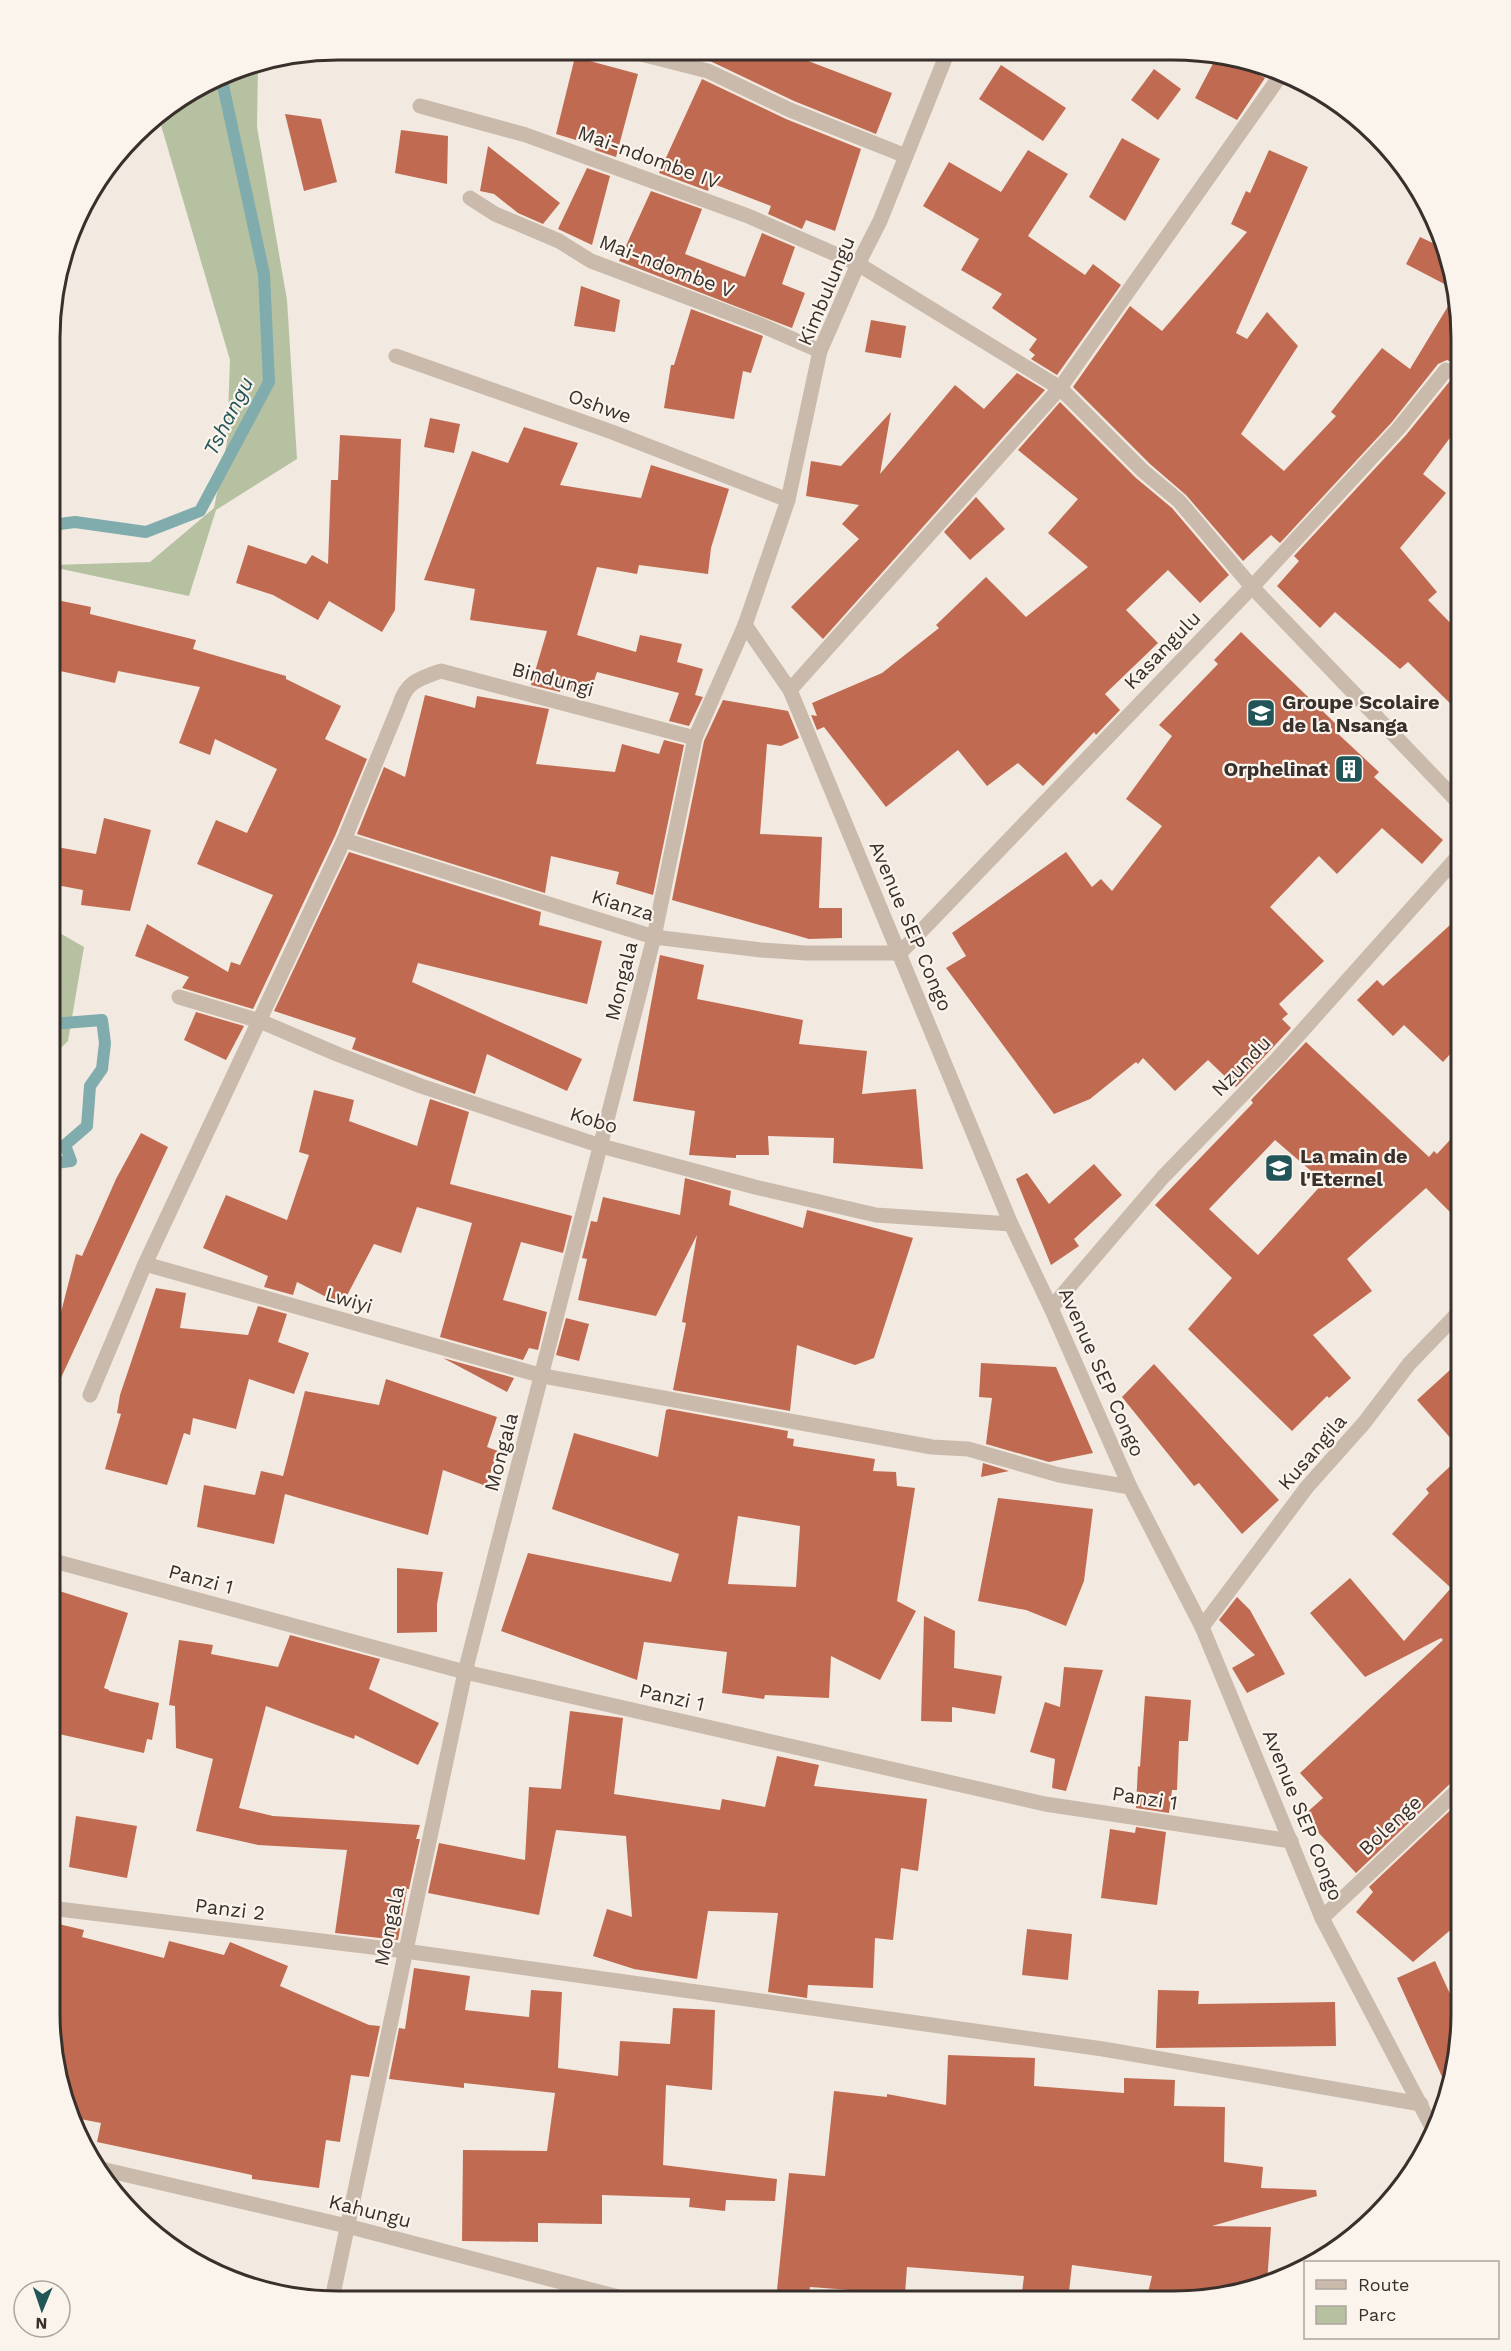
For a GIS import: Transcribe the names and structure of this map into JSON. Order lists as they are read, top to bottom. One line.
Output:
{"streets":{"street":["Mai-ndombe IV","Mai-ndombe V","Kimbulungu","Oshwe","Kasangulu","Bindungi","Kianza","Avenue SEP Congo","Mongala","Nzundu","Kobo","Lwiyi","Kusangila","Panzi 1","Bolenge","Panzi 2","Kahungu"]},"crossings":[["Mai-ndombe IV","Kimbulungu"],["Mai-ndombe IV","Kasangulu"],["Mai-ndombe V","Kimbulungu"],["Kimbulungu","Oshwe"],["Kimbulungu","Avenue SEP Congo"],["Kimbulungu","Mongala"],["Kasangulu","Kianza"],["Kasangulu","Avenue SEP Congo"],["Bindungi","Kianza"],["Bindungi","Mongala"],["Kianza","Avenue SEP Congo"],["Kianza","Mongala"],["Avenue SEP Congo","Mongala"],["Avenue SEP Congo","Nzundu"],["Avenue SEP Congo","Kobo"],["Avenue SEP Congo","Lwiyi"],["Avenue SEP Congo","Kusangila"],["Avenue SEP Congo","Panzi 1"],["Avenue SEP Congo","Bolenge"],["Avenue SEP Congo","Panzi 2"],["Mongala","Kobo"],["Mongala","Lwiyi"],["Mongala","Panzi 1"],["Mongala","Panzi 2"],["Mongala","Kahungu"]],"water":["Tshangu"],"places":{"school or university":["Groupe Scolaire de la Nsanga","La main de l'Eternel"],"building":["Orphelinat"]},"legend":["Route","Parc"],"north":"bottom"}
